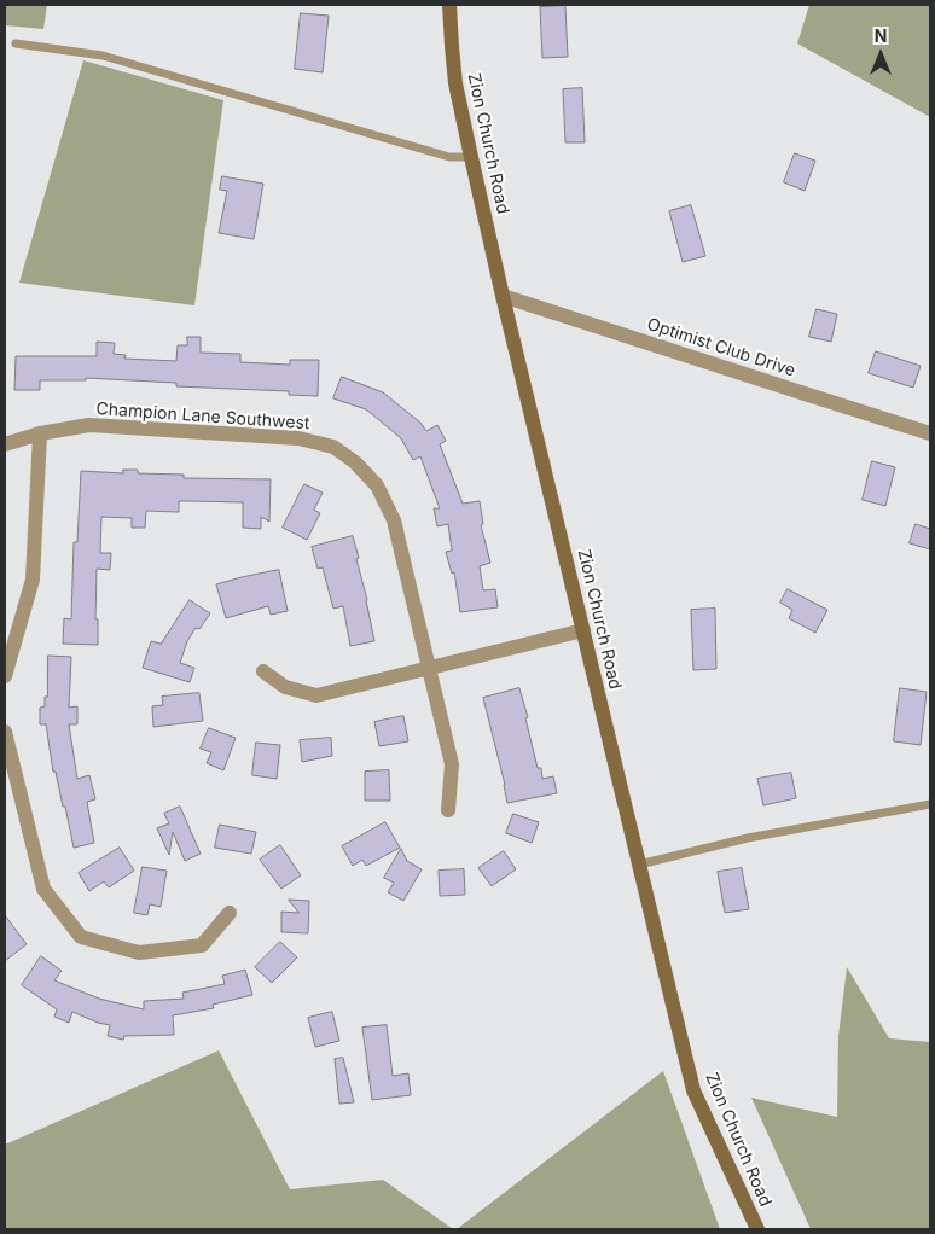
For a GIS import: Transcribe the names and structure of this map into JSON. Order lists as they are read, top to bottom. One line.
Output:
{"streets":{"street":["Zion Church Road","Optimist Club Drive","Champion Lane Southwest"]},"crossings":[["Zion Church Road","Optimist Club Drive"]],"north":"top"}
